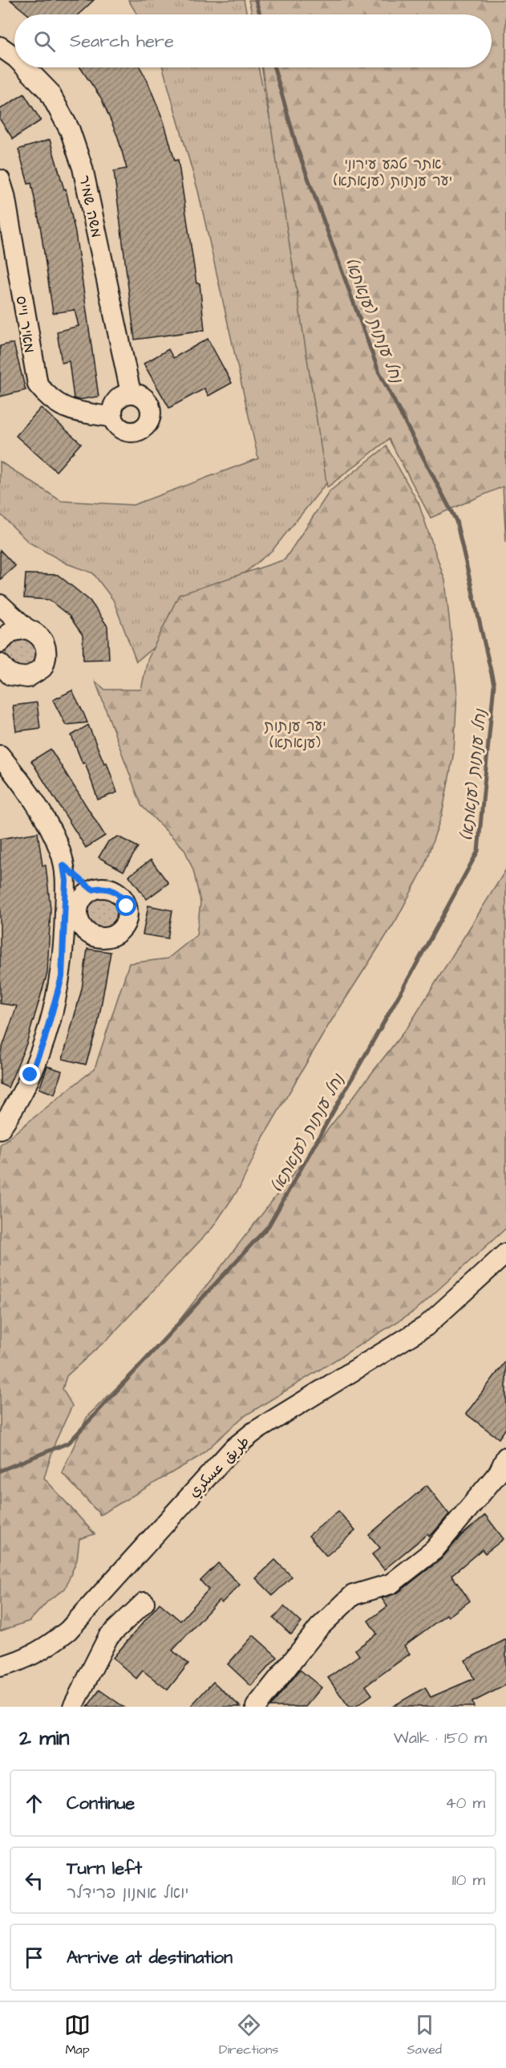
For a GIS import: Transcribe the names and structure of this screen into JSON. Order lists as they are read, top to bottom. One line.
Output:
{"streets":{"street":["משה שמיר","מאיר וייס","طريق عسكري"]},"crossings":[["משה שמיר","מאיר וייס"]],"water":["נחל ענתות (ענאתא)"],"parks":["אתר טבע עירוני יער ענתות (ענאתא)","יער ענתות (ענאתא)"],"page":{"search":"Search here","heading":["2 min","Walk · 150 m"],"list":[["Continue","40 m"],["Turn left","יואל אמנון פרידלר","110 m"],"Arrive at destination"],"nav":["Map","Directions","Saved"]}}
